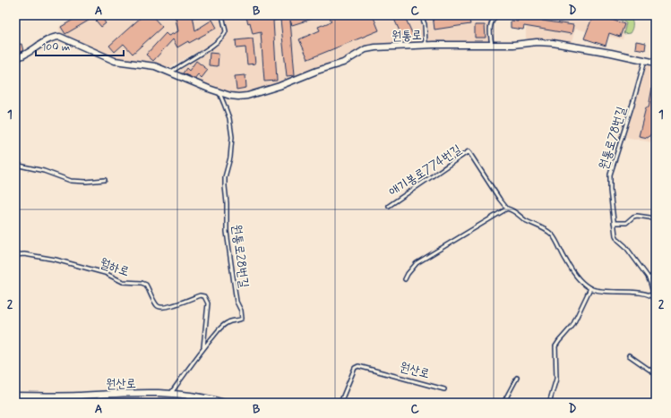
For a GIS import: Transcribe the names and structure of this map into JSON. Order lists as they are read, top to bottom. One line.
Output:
{"streets":{"street":["원통로","원산로"],"lane":["원통로78번길","애기봉로774번길","원통로28번길","월하로"]},"crossings":[["원통로","원통로78번길"],["원통로","원통로28번길"],["원통로28번길","월하로"],["원통로28번길","원산로"]],"scale_bar":"100 m","grid":{"columns":["A","B","C","D"],"rows":["1","2"]}}
